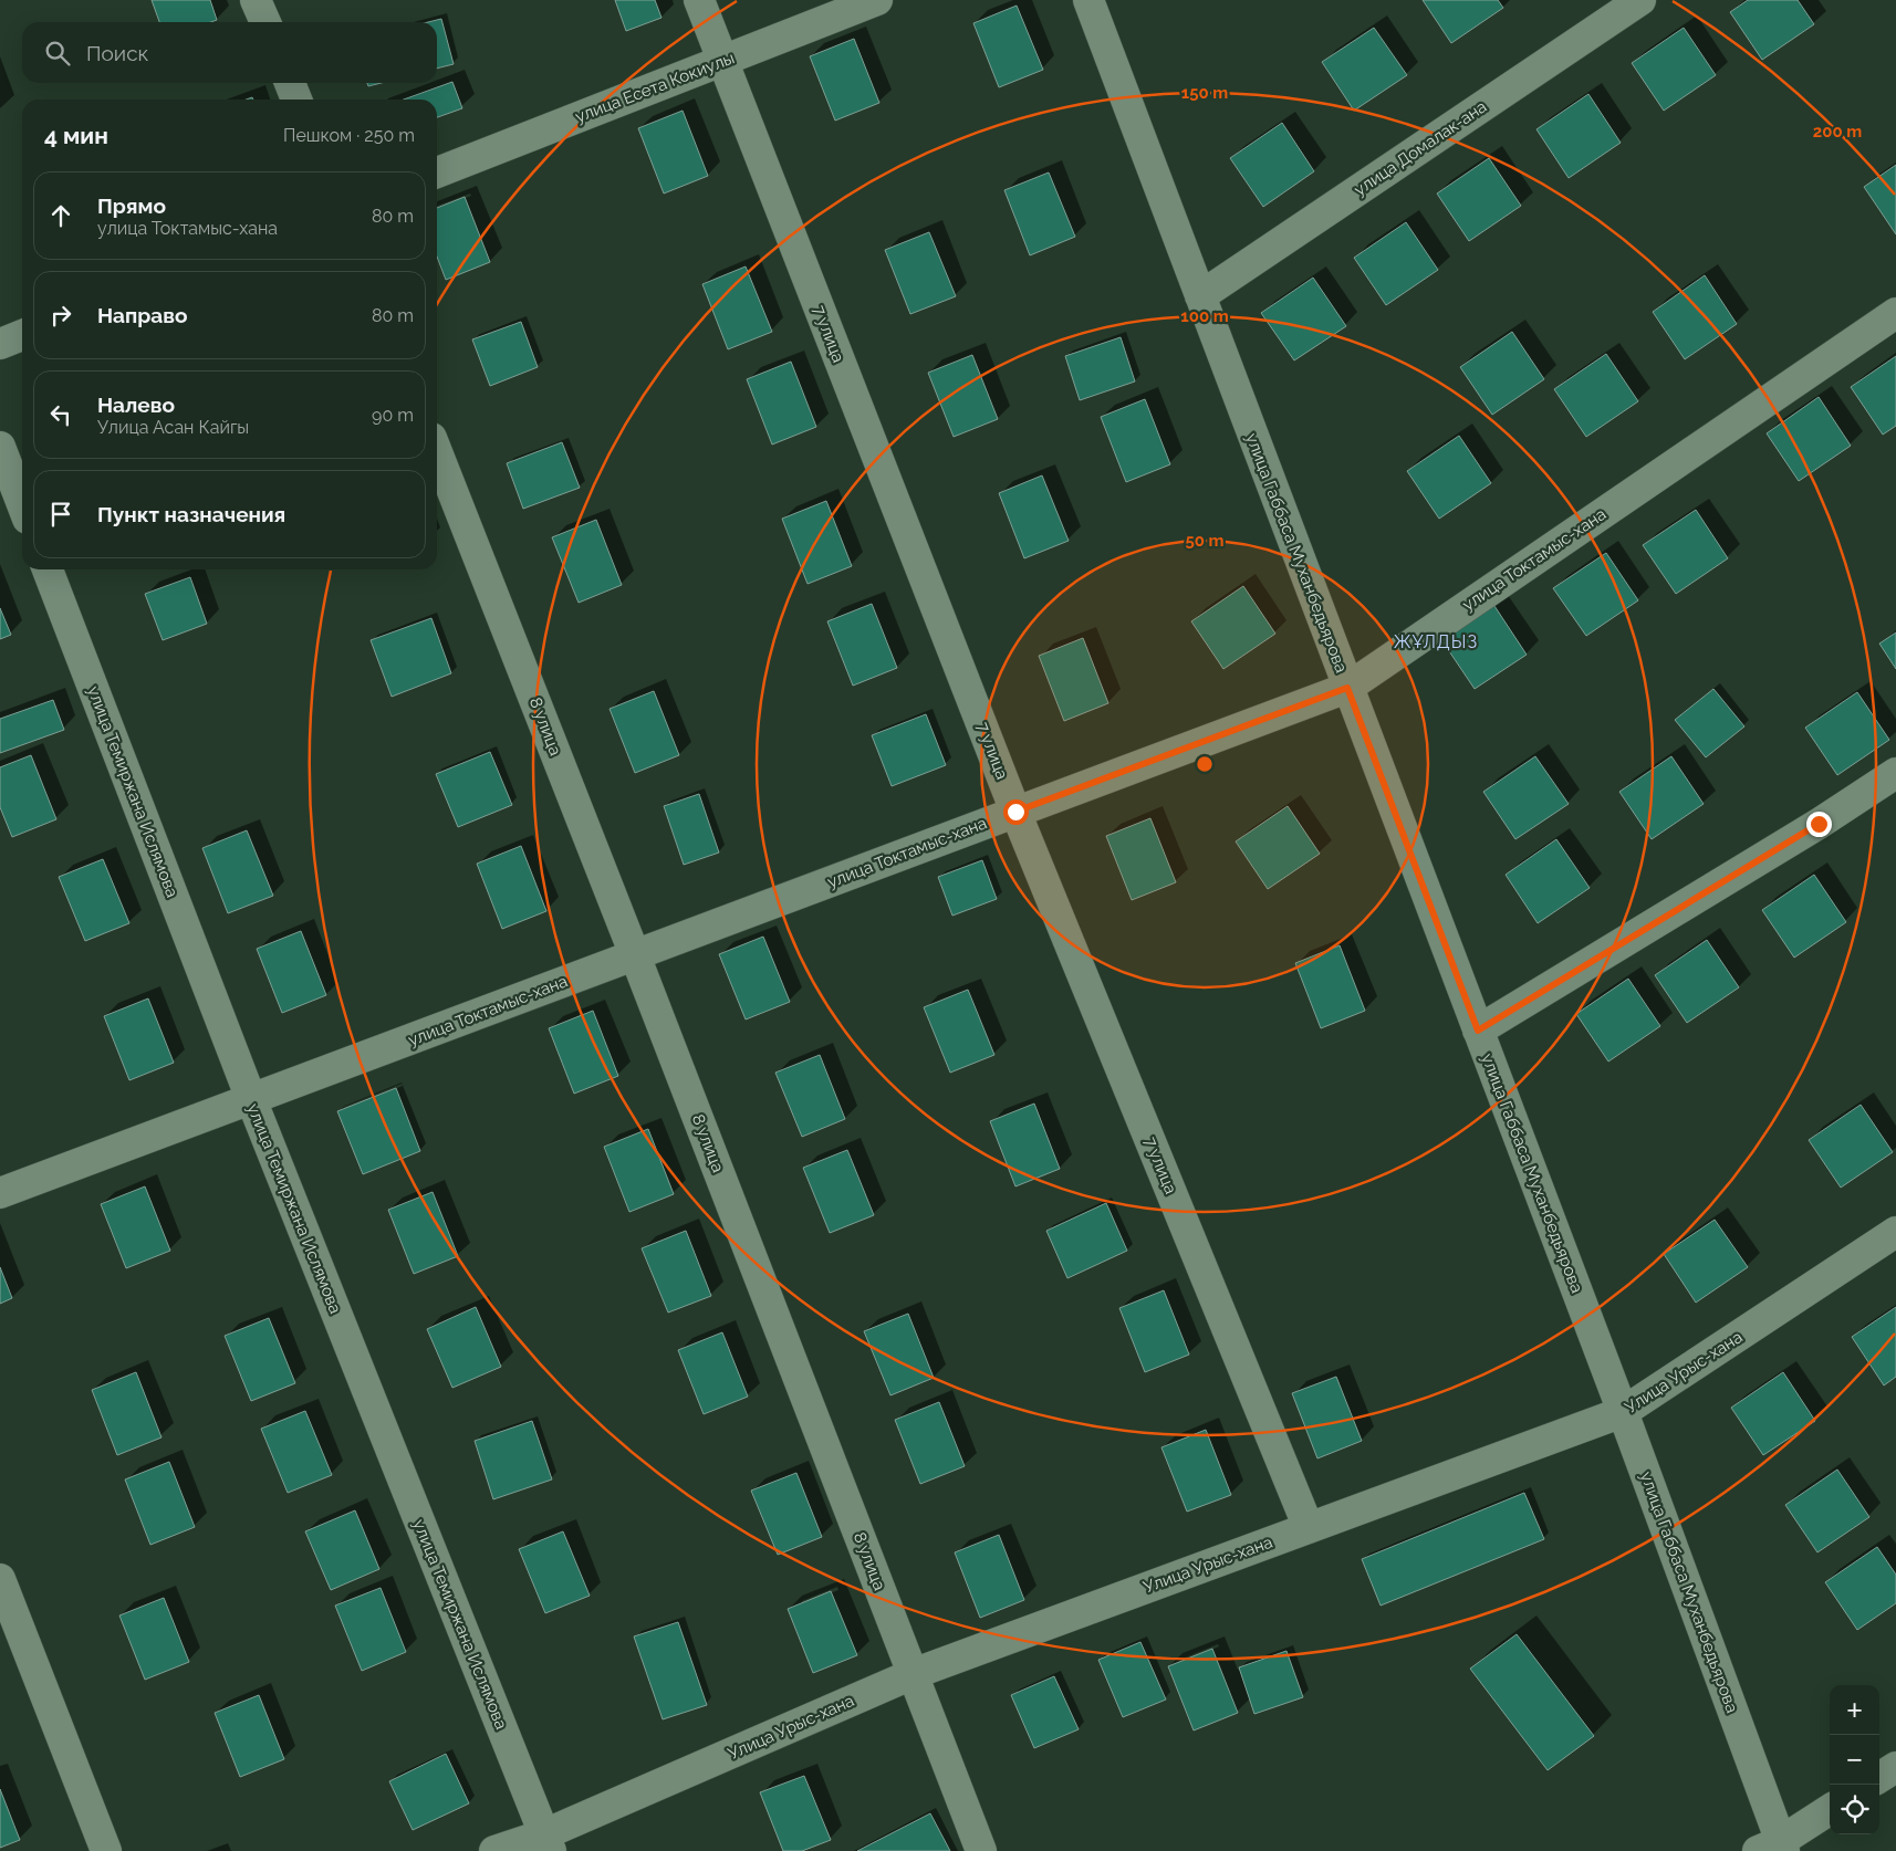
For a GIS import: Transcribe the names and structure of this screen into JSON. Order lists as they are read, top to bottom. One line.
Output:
{"streets":{"street":["улица Есета Кокиулы","улица Домалак-ана","7 улица","улица Габбаса Муханбедьярова","улица Токтамыс-хана","8 улица","улица Темиржана Ислямова","Улица Урыс-хана"]},"crossings":[["улица Есета Кокиулы","7 улица"],["улица Домалак-ана","улица Габбаса Муханбедьярова"],["7 улица","улица Токтамыс-хана"],["7 улица","Улица Урыс-хана"],["улица Габбаса Муханбедьярова","улица Токтамыс-хана"],["улица Габбаса Муханбедьярова","Улица Урыс-хана"],["улица Токтамыс-хана","8 улица"],["улица Токтамыс-хана","улица Темиржана Ислямова"],["8 улица","Улица Урыс-хана"],["улица Темиржана Ислямова","Улица Урыс-хана"]],"districts":["ЖҰЛДЫЗ"],"page":{"search":"Поиск","heading":["4 мин","Пешком · 250 m"],"list":[["Прямо","улица Токтамыс-хана","80 m"],["Направо","80 m"],["Налево","Улица Асан Кайгы","90 m"],"Пункт назначения"],"map_buttons":["+","−"]},"rings":["150 m","200 m","100 m","50 m"]}
